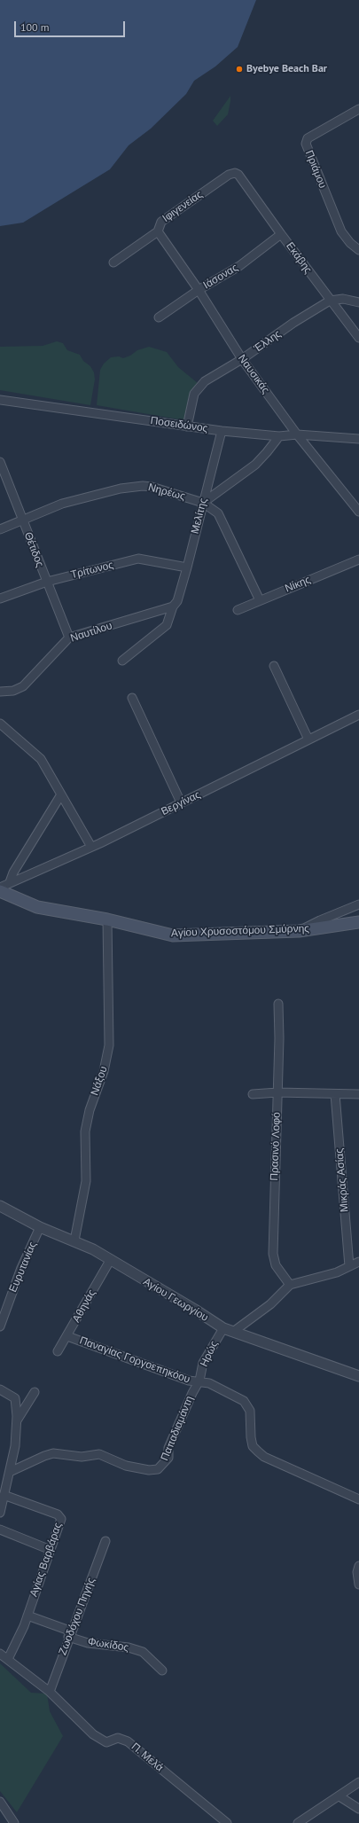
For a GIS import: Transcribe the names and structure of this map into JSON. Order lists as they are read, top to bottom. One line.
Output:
{"streets":{"main road":["Αγίου Χρυσοστόμου Σμύρνης"],"street":["Πριάμου","Ιφιγενείας","Εκάβης","Ιάσονας","Έλλης","Ναυσικάς","Ποσειδώνος","Νηρέως","Μελίτης","Θέτιδος","Τρίτωνος","Νίκης","Ναυτίλου","Βεργίνας","Νάξου","Πρασινό Λοφό","Μικράς Ασίας","Ευρυτανίας","Αγίου Γεωργίου","Αθηνάς","Ηρώς","Παναγίας Γοργοεπηκόου","Παπαδιαμάντη","Αγίας Βαρβάρας","Ζωοδόχου Πηγής","Φωκίδος","Π. Μελά"]},"crossings":[["Ιφιγενείας","Εκάβης"],["Ιφιγενείας","Ναυσικάς"],["Εκάβης","Ιάσονας"],["Εκάβης","Έλλης"],["Ιάσονας","Ναυσικάς"],["Έλλης","Ναυσικάς"],["Έλλης","Ποσειδώνος"],["Ναυσικάς","Ποσειδώνος"],["Ποσειδώνος","Μελίτης"],["Νηρέως","Μελίτης"],["Νηρέως","Θέτιδος"],["Νηρέως","Νίκης"],["Μελίτης","Τρίτωνος"],["Μελίτης","Ναυτίλου"],["Θέτιδος","Τρίτωνος"],["Θέτιδος","Ναυτίλου"],["Αγίου Χρυσοστόμου Σμύρνης","Νάξου"],["Νάξου","Αγίου Γεωργίου"],["Ευρυτανίας","Αγίου Γεωργίου"],["Αγίου Γεωργίου","Αθηνάς"],["Αγίου Γεωργίου","Ηρώς"],["Αθηνάς","Παναγίας Γοργοεπηκόου"],["Ηρώς","Παναγίας Γοργοεπηκόου"],["Ηρώς","Παπαδιαμάντη"],["Παναγίας Γοργοεπηκόου","Παπαδιαμάντη"],["Αγίας Βαρβάρας","Φωκίδος"],["Αγίας Βαρβάρας","Π. Μελά"],["Ζωοδόχου Πηγής","Φωκίδος"],["Ζωοδόχου Πηγής","Π. Μελά"]],"places":["Byebye Beach Bar"],"scale_bar":"100 m"}
